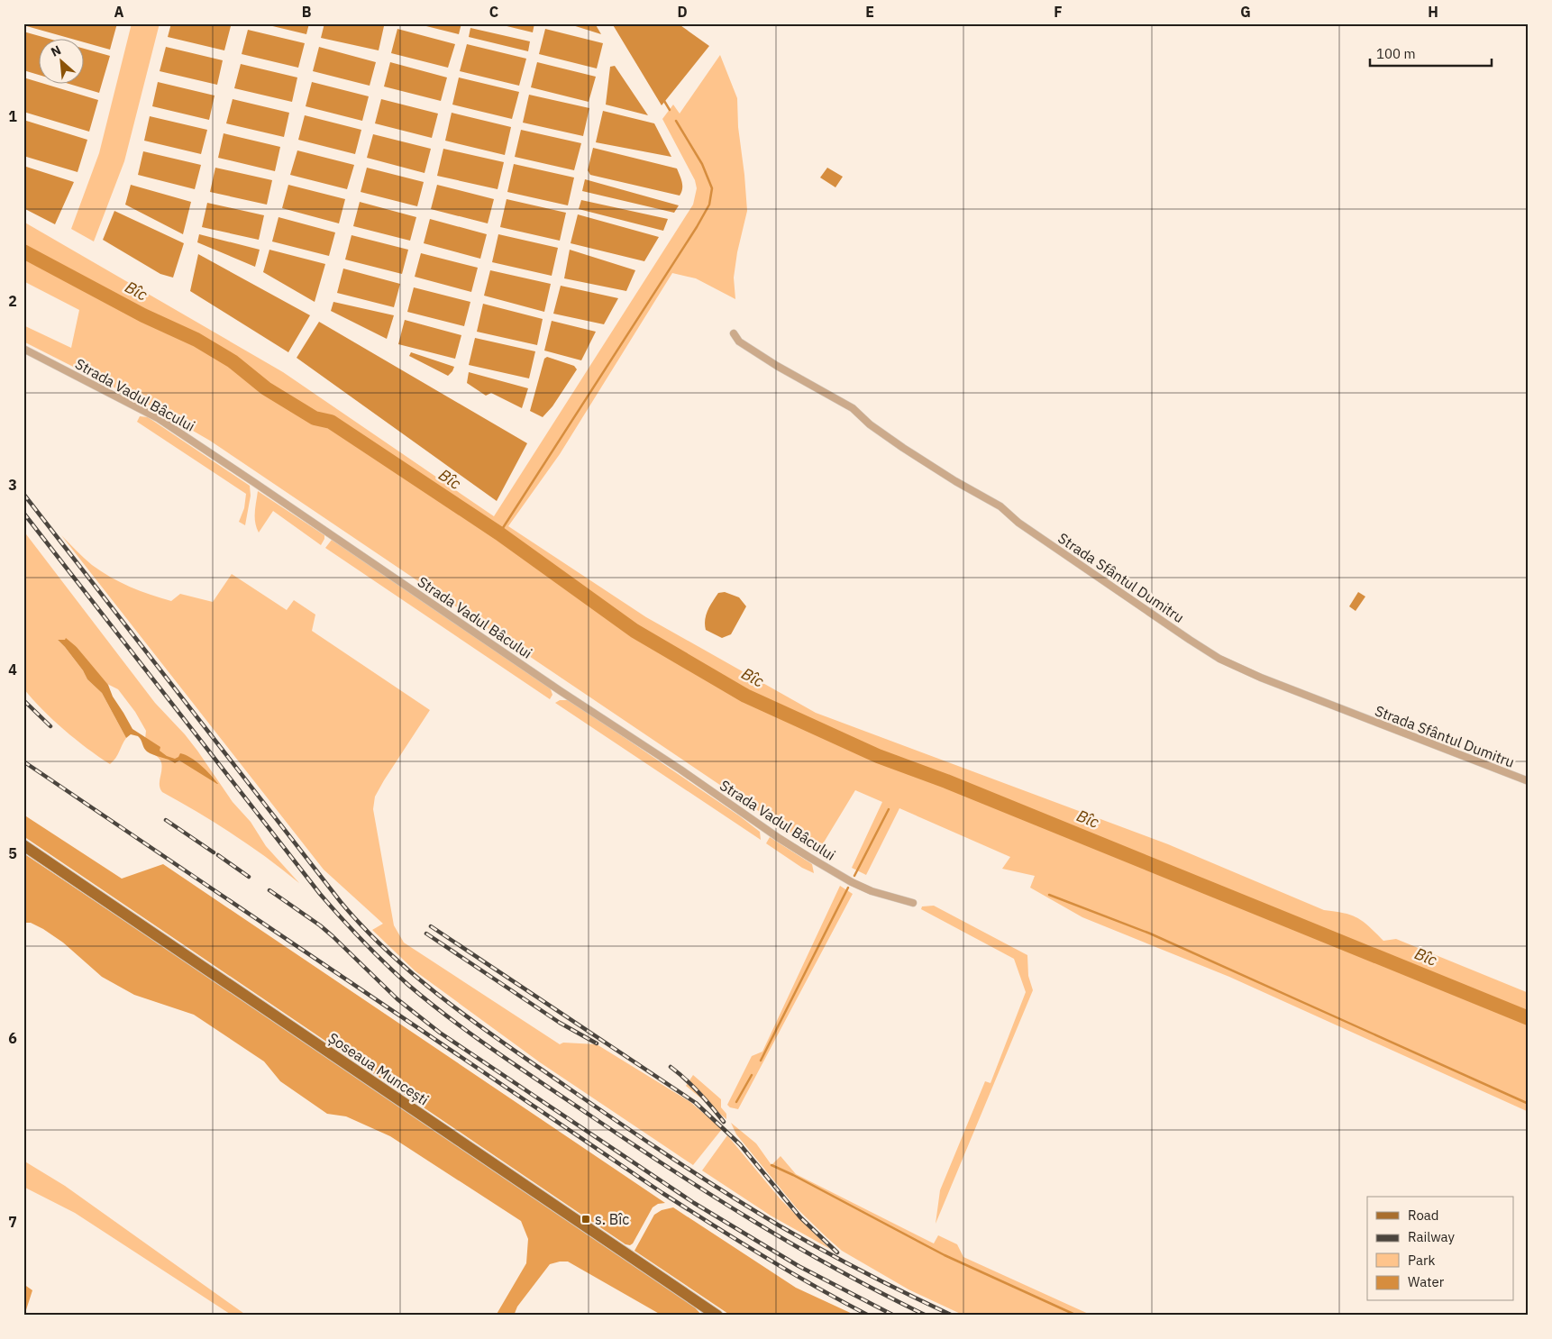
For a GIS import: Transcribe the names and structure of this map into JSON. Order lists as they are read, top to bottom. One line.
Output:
{"streets":{"main road":["Șoseaua Muncești"],"street":["Strada Vadul Bâcului","Strada Sfântul Dumitru"]},"water":["Bîc"],"places":{"transit":["s. Bîc"]},"legend":["Road","Railway","Park","Water"],"scale_bar":"100 m","north":"top left","grid":{"columns":["A","B","C","D","E","F","G","H"],"rows":["1","2","3","4","5","6","7"]}}
